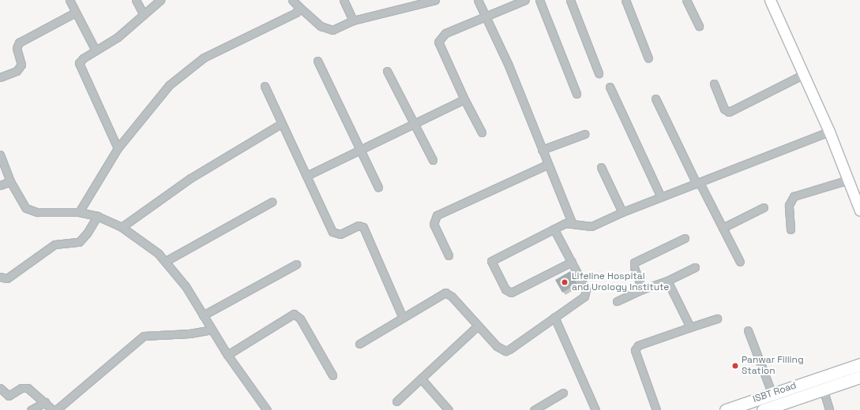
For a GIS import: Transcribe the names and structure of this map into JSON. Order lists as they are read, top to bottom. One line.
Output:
{"streets":{"highway":["ISBT Road"]},"places":["Lifeline Hospital and Urology Institute","Panwar Filling Station"]}
